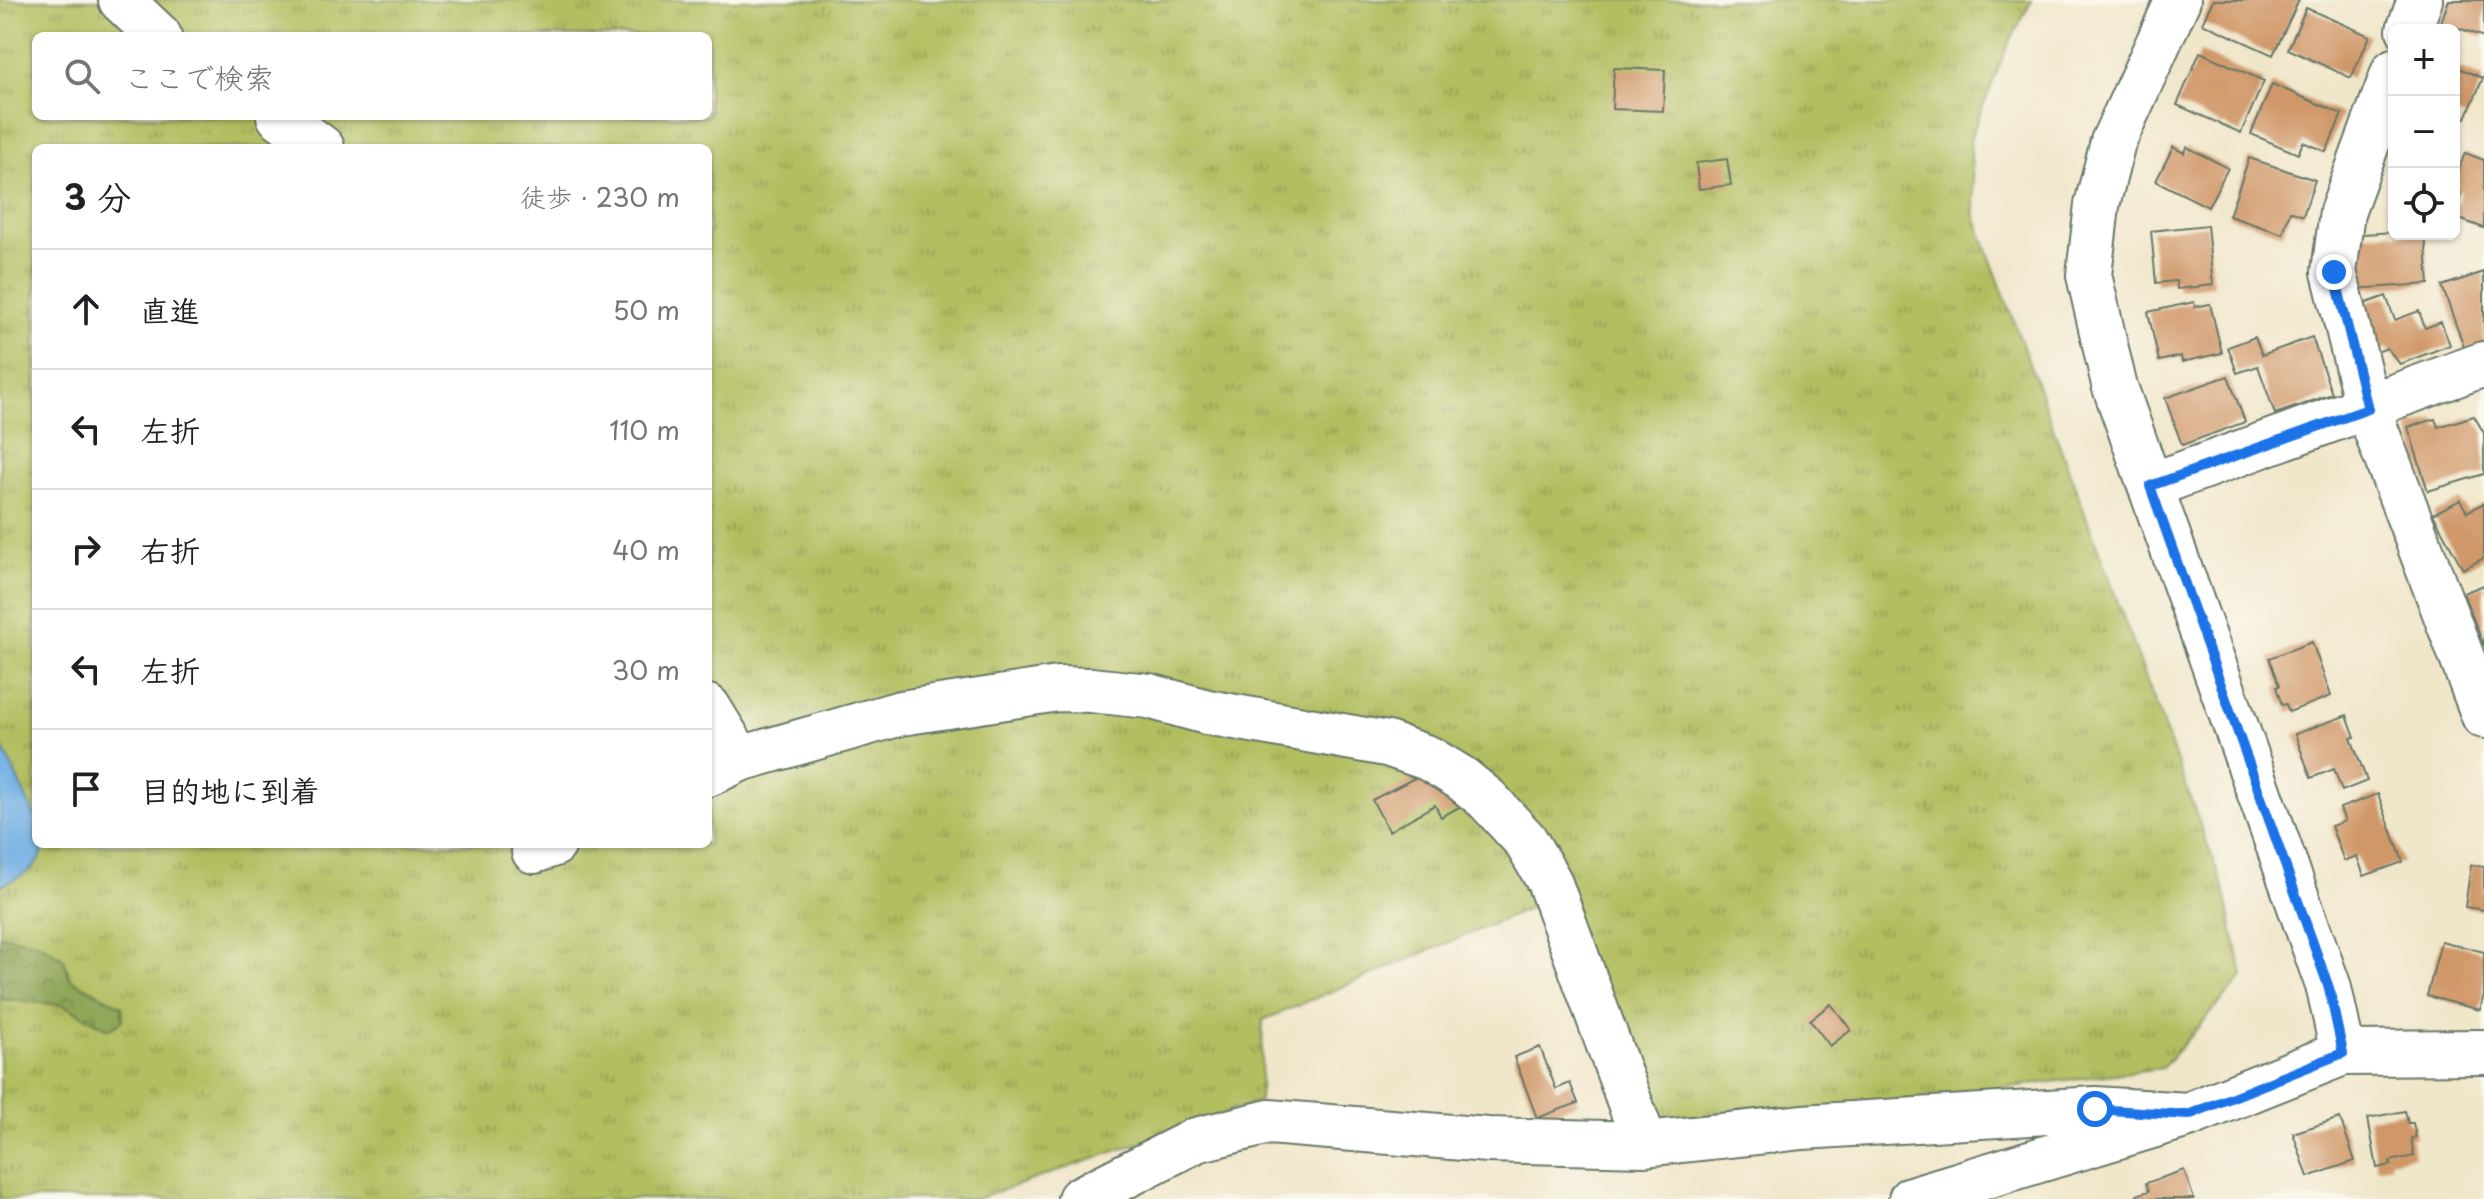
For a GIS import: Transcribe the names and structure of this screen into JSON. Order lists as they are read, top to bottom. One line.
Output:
{"page":{"map_buttons":["+","−"],"search":"ここで検索","heading":["3 分","徒歩 · 230 m"],"list":[["直進","50 m"],["左折","110 m"],["右折","40 m"],["左折","30 m"],"目的地に到着"]}}
